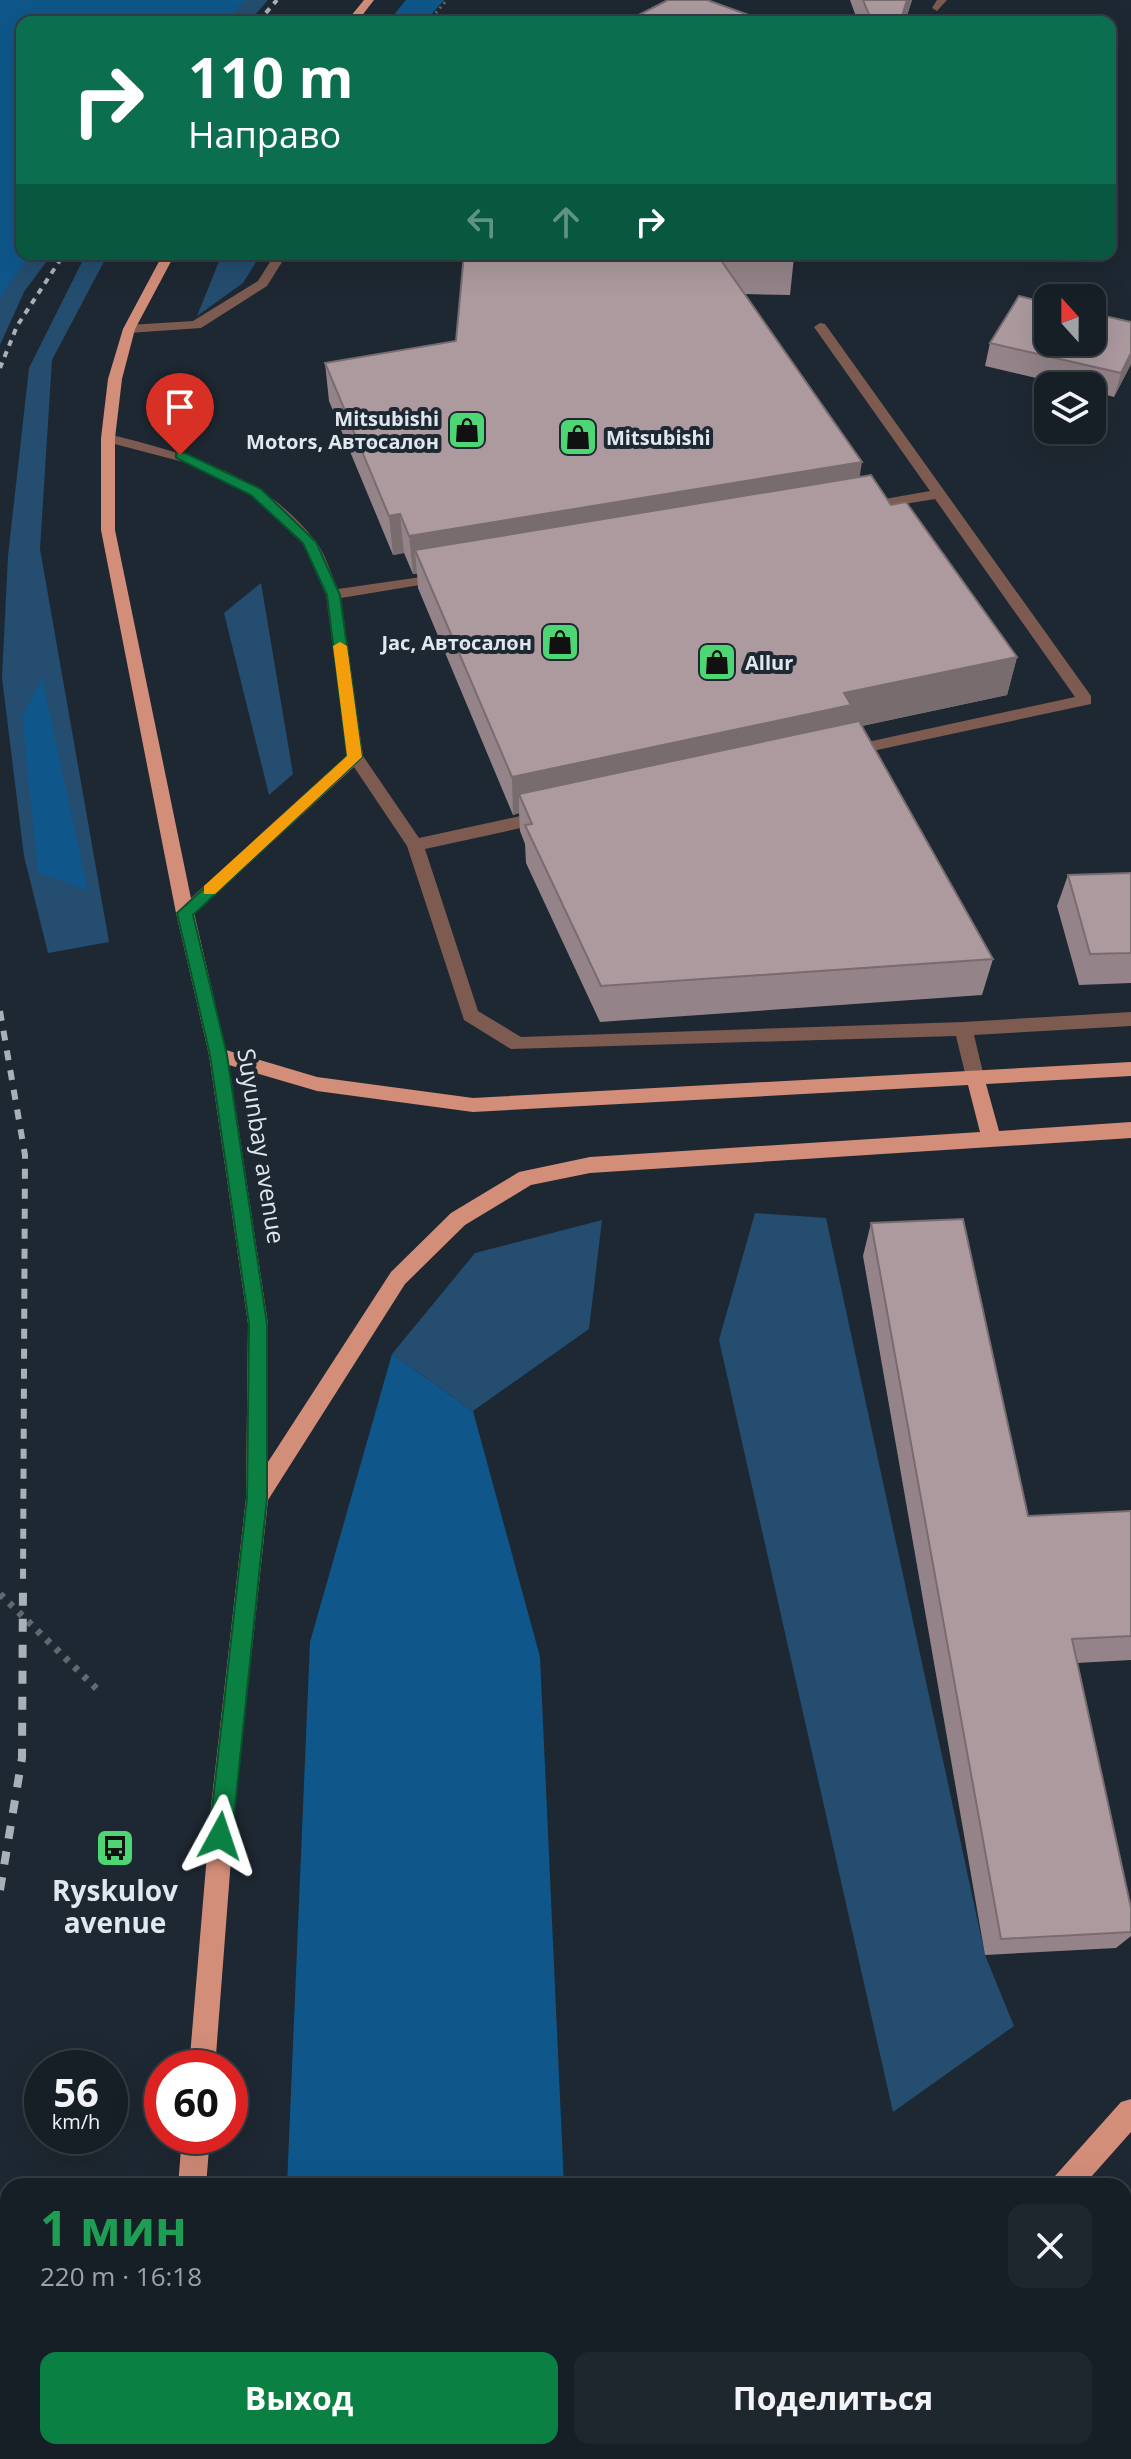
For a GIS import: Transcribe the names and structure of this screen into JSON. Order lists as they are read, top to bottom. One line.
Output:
{"streets":{"main road":["Suyunbay avenue"]},"places":{"shop":["Mitsubishi Motors, Автосалон","Mitsubishi","Jac, Автосалон","Allur"],"bus stop":["Ryskulov avenue"]},"north":"top","page":{"turn":["110 m","Направо"],"speed":"56 km/h","limit":"60","heading":["1 мин","220 m · 16:18"],"buttons":["Выход","Поделиться"]}}
